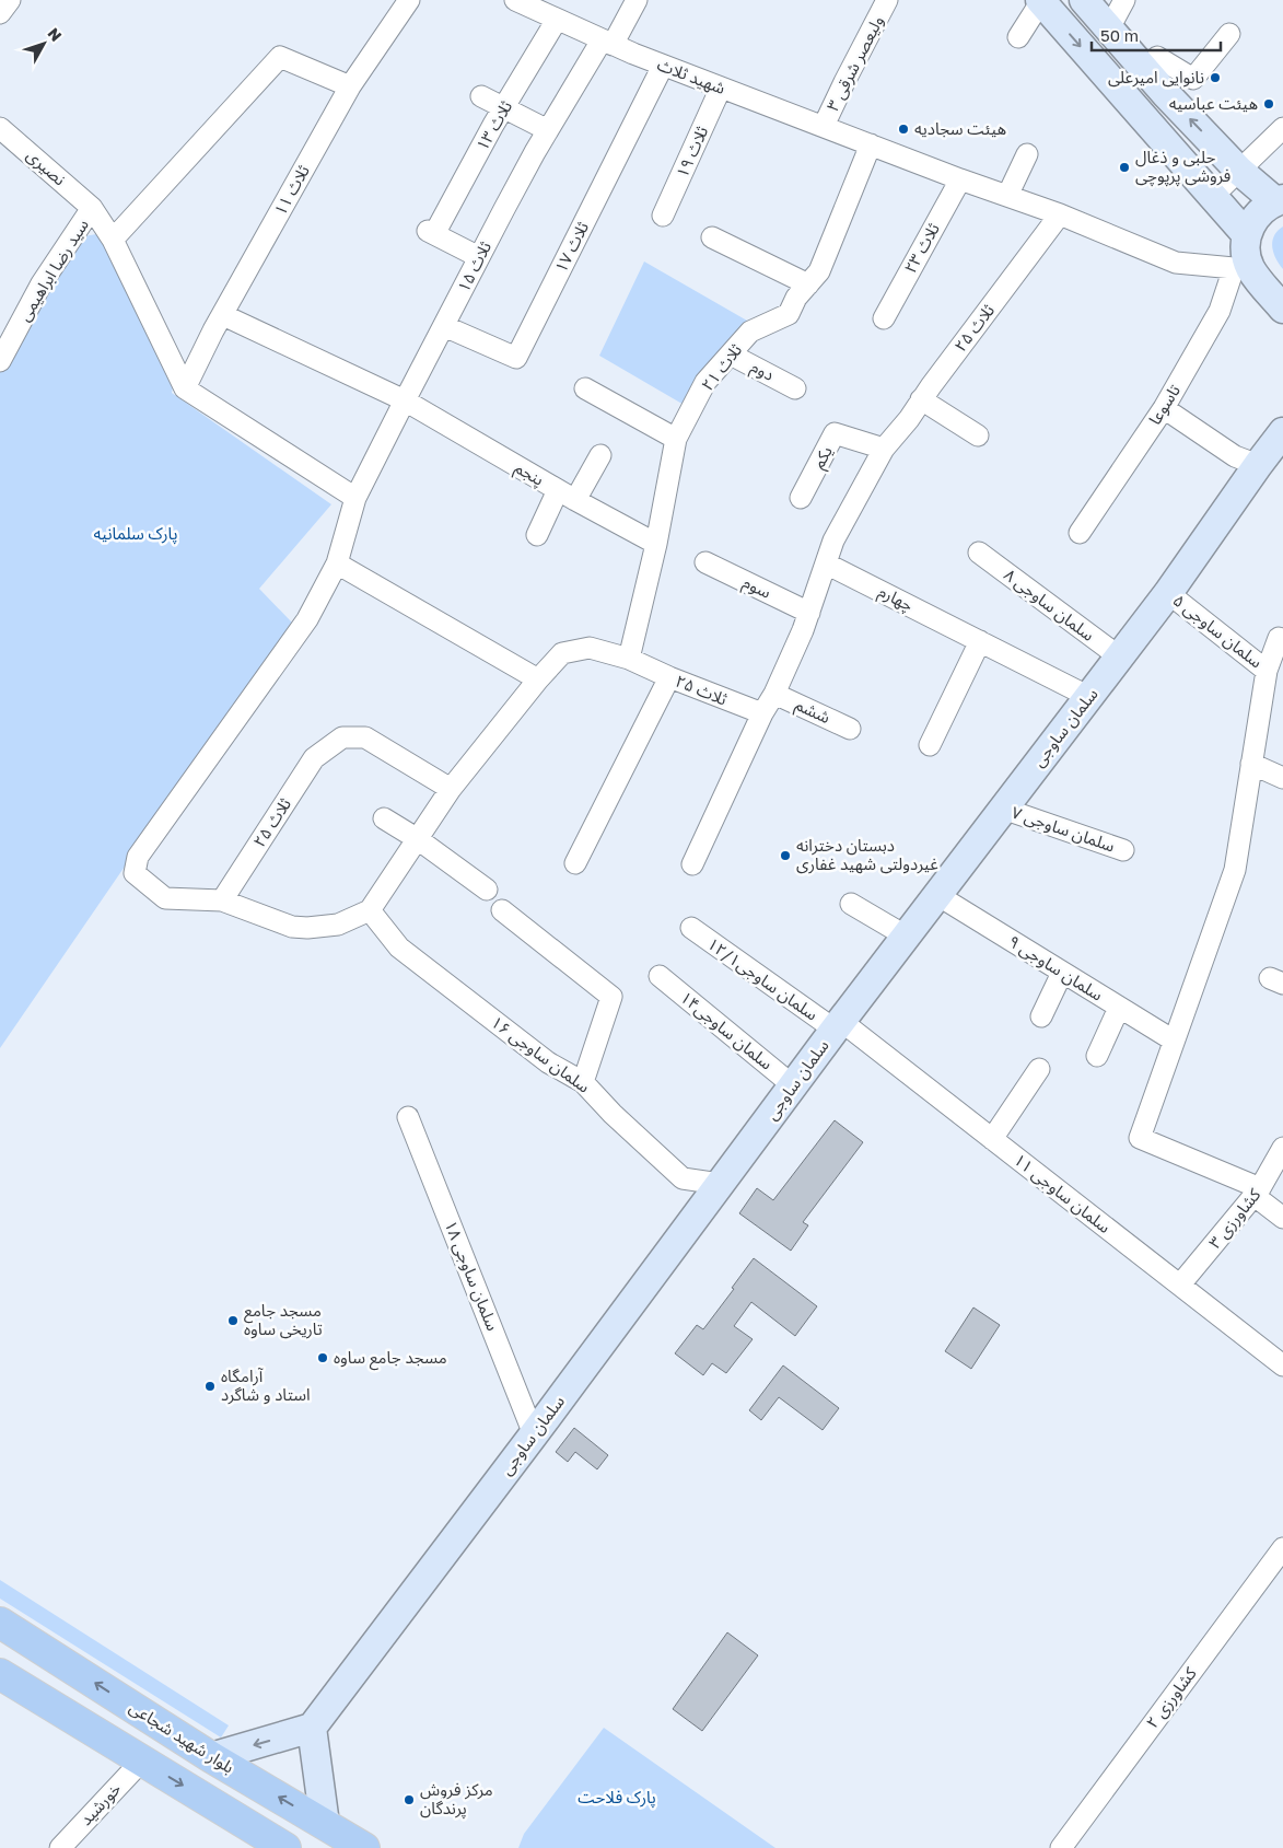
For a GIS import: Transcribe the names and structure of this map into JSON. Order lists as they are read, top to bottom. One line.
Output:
{"streets":{"main road":["بلوار شهید شجاعی"],"street":["ولیعصر شرقی ۳","شهید ثلاث","ثلاث ۱۳","ثلاث ۱۹","نصیری","ثلاث ۱۱","ثلاث ۱۷","ثلاث ۲۳","ثلاث ۱۵","سید رضا ابراهیمی","ثلاث ۲۵","ثلاث ۲۱","دوم","تاسوعا","یکم","پنجم","سوم","چهارم","سلمان ساوجی ۸","سلمان ساوجی ۵","ششم","سلمان ساوجی","سلمان ساوجی ۷","سلمان ساوجی ۹","سلمان ساوجی۱۲/۱","سلمان ساوجی۱۴","سلمان ساوجی ۱۶","سلمان ساوجی ۱۱","کشاورزی ۳","سلمان ساوجی ۱۸","کشاورزی ۲","خورشید"]},"crossings":[["ولیعصر شرقی ۳","شهید ثلاث"],["شهید ثلاث","ثلاث ۱۳"],["شهید ثلاث","ثلاث ۱۹"],["شهید ثلاث","ثلاث ۱۷"],["شهید ثلاث","ثلاث ۲۳"],["شهید ثلاث","ثلاث ۱۵"],["شهید ثلاث","ثلاث ۲۵"],["شهید ثلاث","ثلاث ۲۱"],["شهید ثلاث","تاسوعا"],["ثلاث ۱۳","ثلاث ۱۵"],["نصیری","ثلاث ۱۱"],["نصیری","سید رضا ابراهیمی"],["ثلاث ۱۱","پنجم"],["ثلاث ۱۷","ثلاث ۱۵"],["ثلاث ۱۵","ثلاث ۲۵"],["ثلاث ۱۵","پنجم"],["ثلاث ۲۵","ثلاث ۲۱"],["ثلاث ۲۵","یکم"],["ثلاث ۲۵","سوم"],["ثلاث ۲۵","چهارم"],["ثلاث ۲۵","ششم"],["ثلاث ۲۱","دوم"],["ثلاث ۲۱","پنجم"],["چهارم","سلمان ساوجی"],["سلمان ساوجی ۸","سلمان ساوجی"],["سلمان ساوجی ۵","سلمان ساوجی"],["سلمان ساوجی","سلمان ساوجی ۷"],["سلمان ساوجی","سلمان ساوجی ۹"],["سلمان ساوجی","سلمان ساوجی۱۲/۱"],["سلمان ساوجی","سلمان ساوجی۱۴"],["سلمان ساوجی","سلمان ساوجی ۱۶"],["سلمان ساوجی","سلمان ساوجی ۱۱"],["سلمان ساوجی","سلمان ساوجی ۱۸"],["سلمان ساوجی۱۲/۱","سلمان ساوجی ۱۱"],["سلمان ساوجی ۱۱","کشاورزی ۳"]],"parks":["پارک سلمانیه","پارک فلاحت"],"places":["نانوایی امیرعلی","هیئت عباسیه","هیئت سجادیه","حلبی و ذغال فروشی پرپوچی","دبستان دخترانه غیردولتی شهید غفاری","مسجد جامع تاریخی ساوه","مسجد جامع ساوه","آرامگاه استاد و شاگرد","مرکز فروش پرندگان"],"scale_bar":"50 m","north":"top right"}
